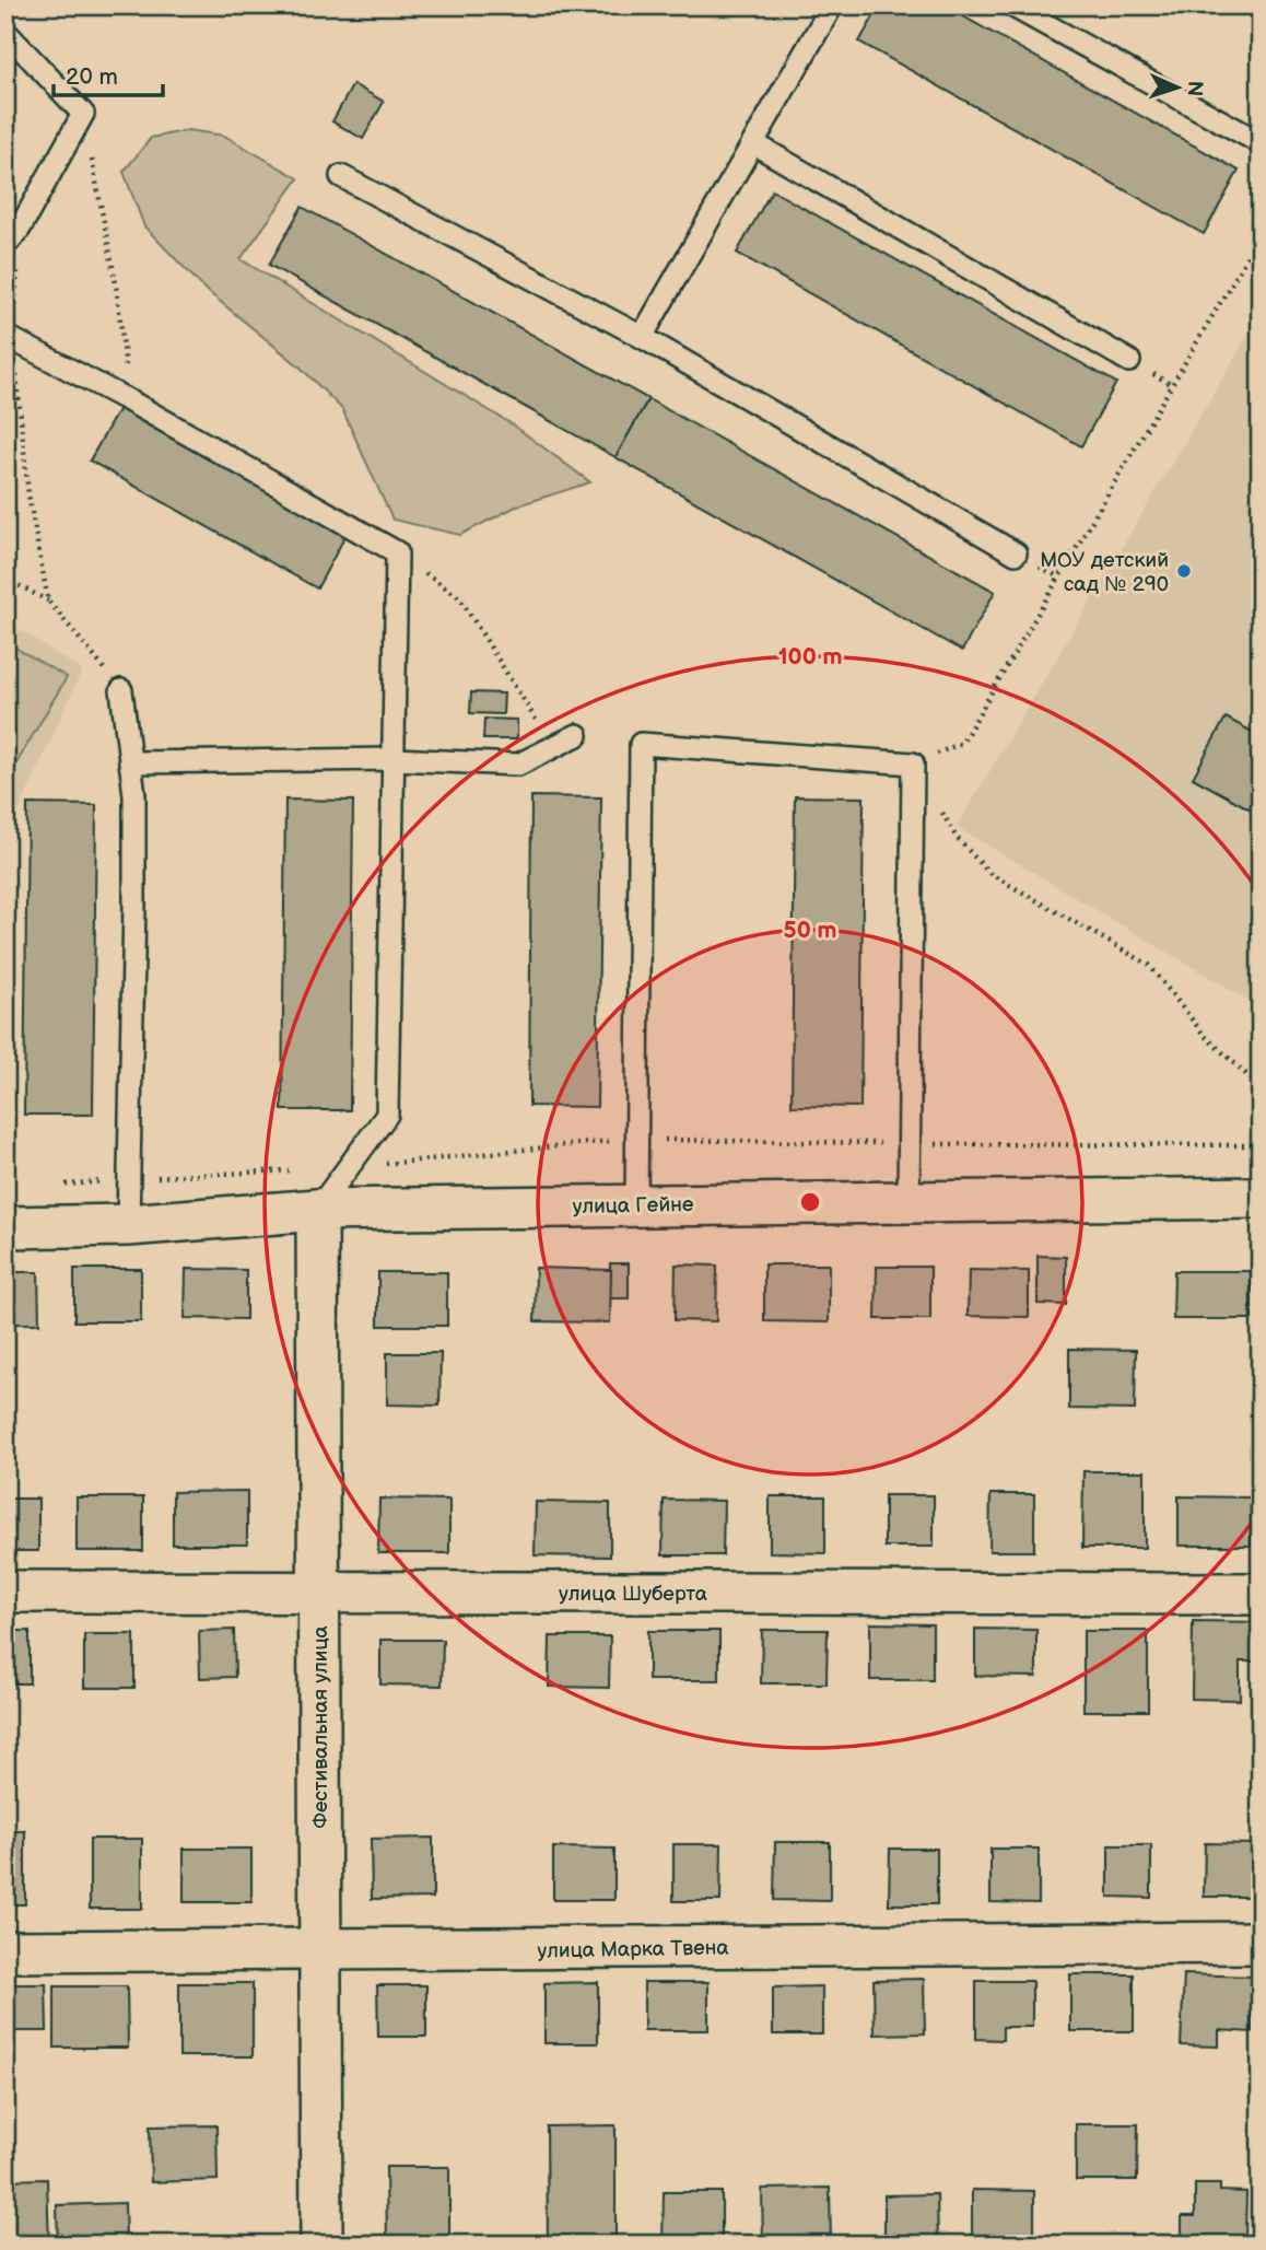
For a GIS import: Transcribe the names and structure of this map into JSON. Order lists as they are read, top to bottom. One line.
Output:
{"streets":{"street":["улица Гейне","улица Шуберта","Фестивальная улица","улица Марка Твена"]},"crossings":[["улица Гейне","Фестивальная улица"],["улица Шуберта","Фестивальная улица"],["Фестивальная улица","улица Марка Твена"]],"places":["МОУ детский сад № 290"],"scale_bar":"20 m","north":"right","rings":["100 m","50 m"]}
